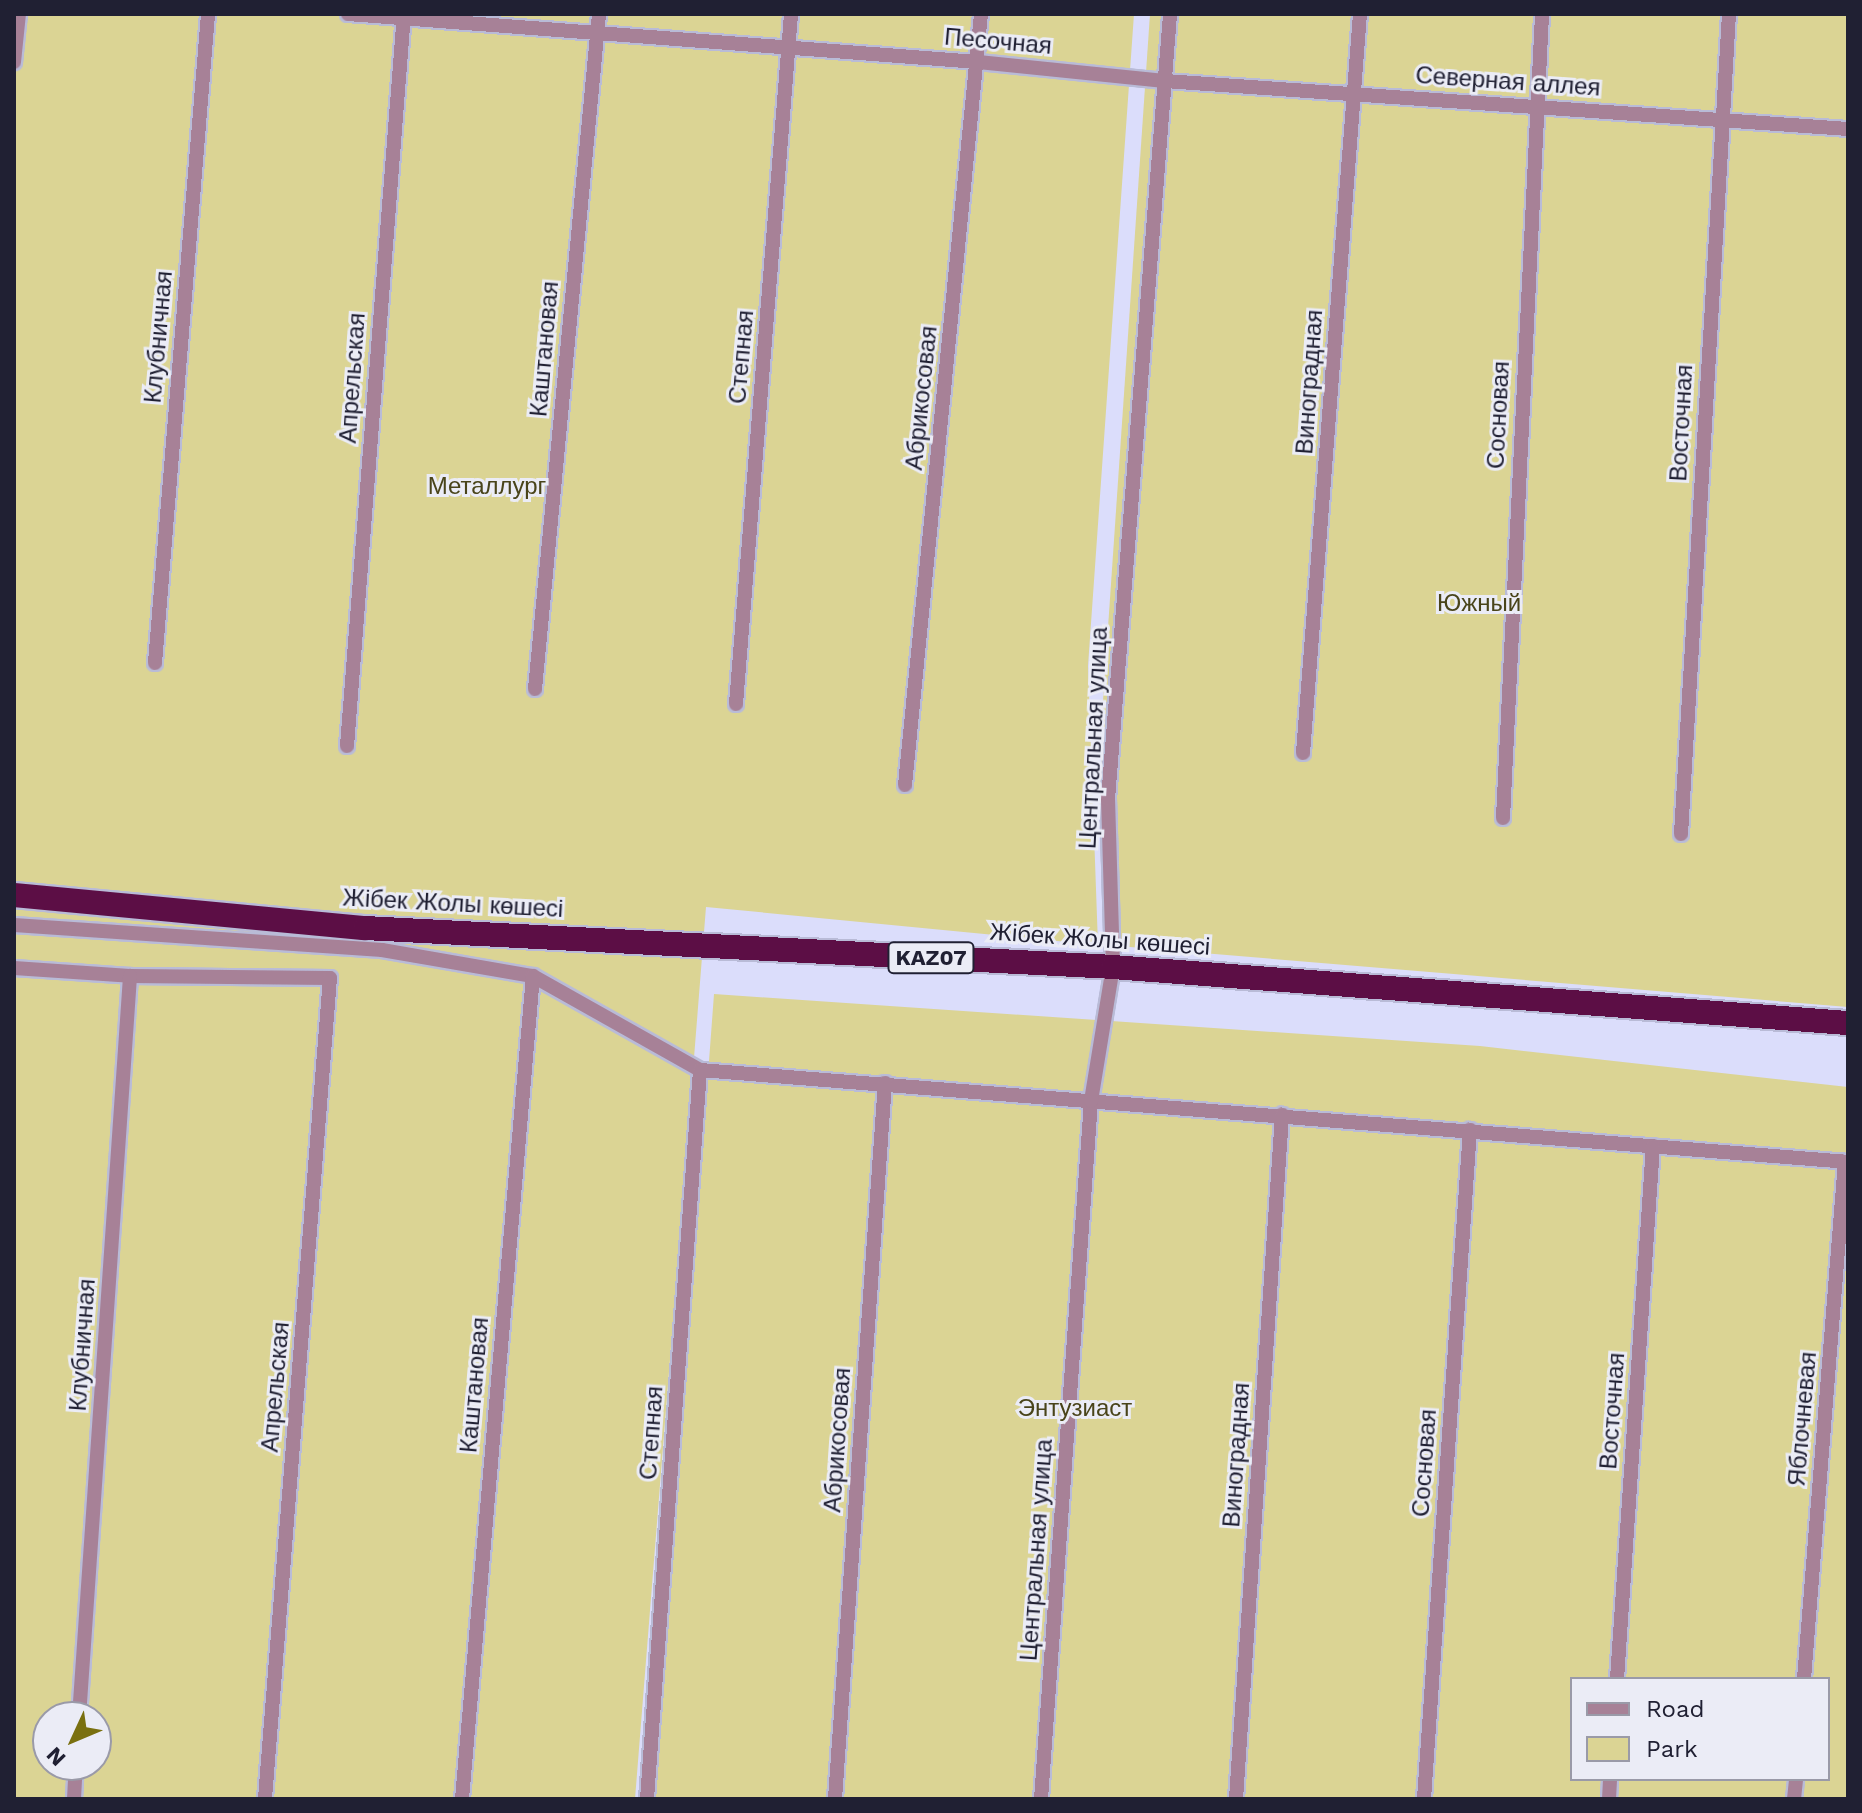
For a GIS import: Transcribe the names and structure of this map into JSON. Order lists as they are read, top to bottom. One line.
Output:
{"streets":{"highway":["Жібек Жолы көшесі","KAZ07"],"street":["Песочная","Северная аллея","Клубничная","Каштановая","Степная","Апрельская","Виноградная","Абрикосовая","Сосновая","Восточная","Центральная улица","Яблочневая"]},"crossings":[["Песочная","Северная аллея"],["Песочная","Каштановая"],["Песочная","Степная"],["Песочная","Апрельская"],["Песочная","Абрикосовая"],["Песочная","Центральная улица"],["Северная аллея","Виноградная"],["Северная аллея","Сосновая"],["Северная аллея","Восточная"],["Северная аллея","Центральная улица"],["Клубничная","Апрельская"],["Центральная улица","Жібек Жолы көшесі"]],"parks":["Металлург","Южный","Энтузиаст"],"legend":["Road","Park"],"north":"bottom left"}
